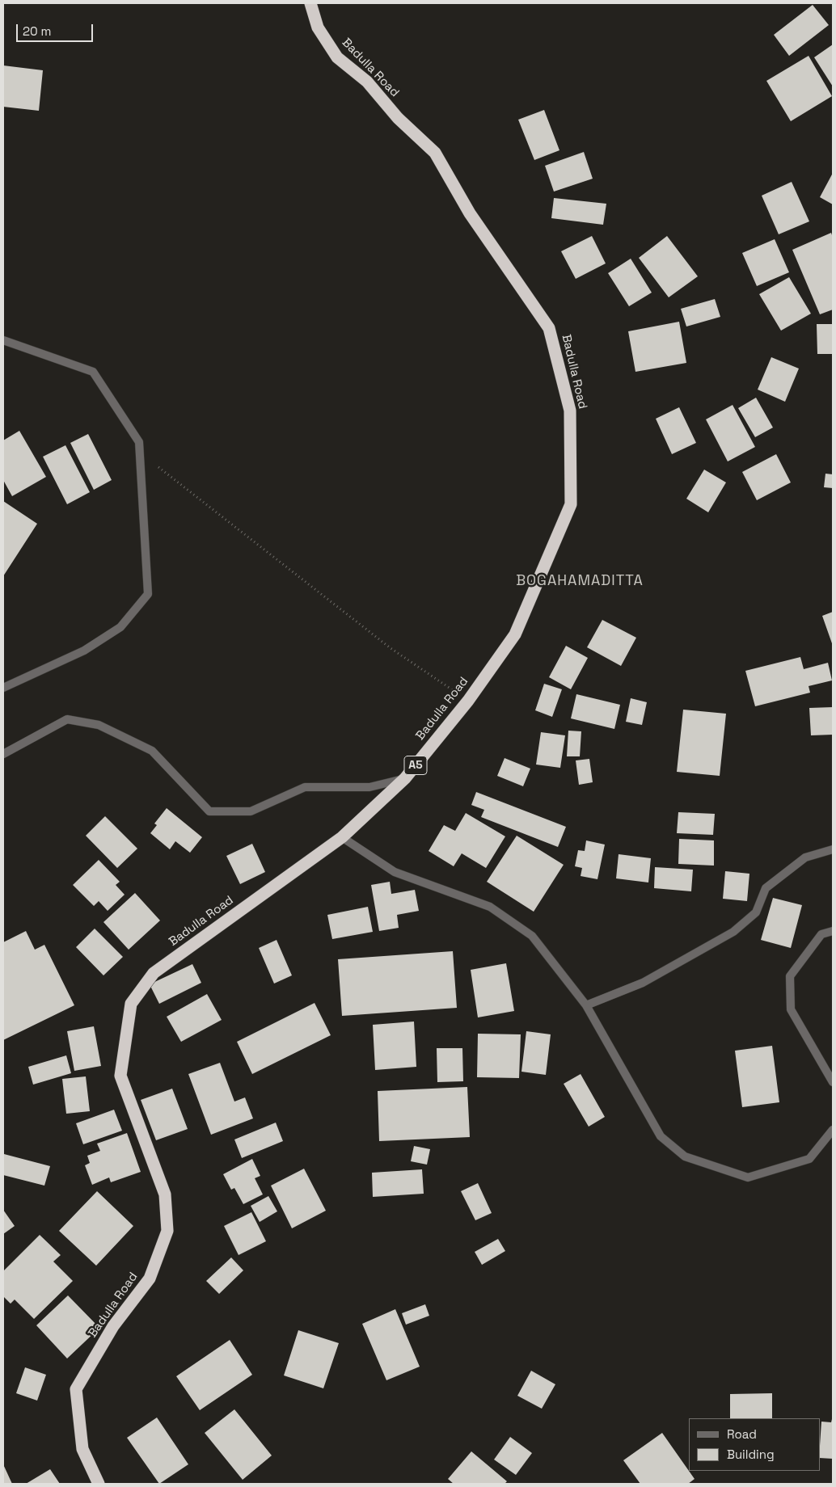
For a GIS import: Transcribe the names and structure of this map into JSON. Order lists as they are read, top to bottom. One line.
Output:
{"streets":{"highway":["Badulla Road","A5"]},"districts":["BOGAHAMADITTA"],"legend":["Road","Building"],"scale_bar":"20 m"}
